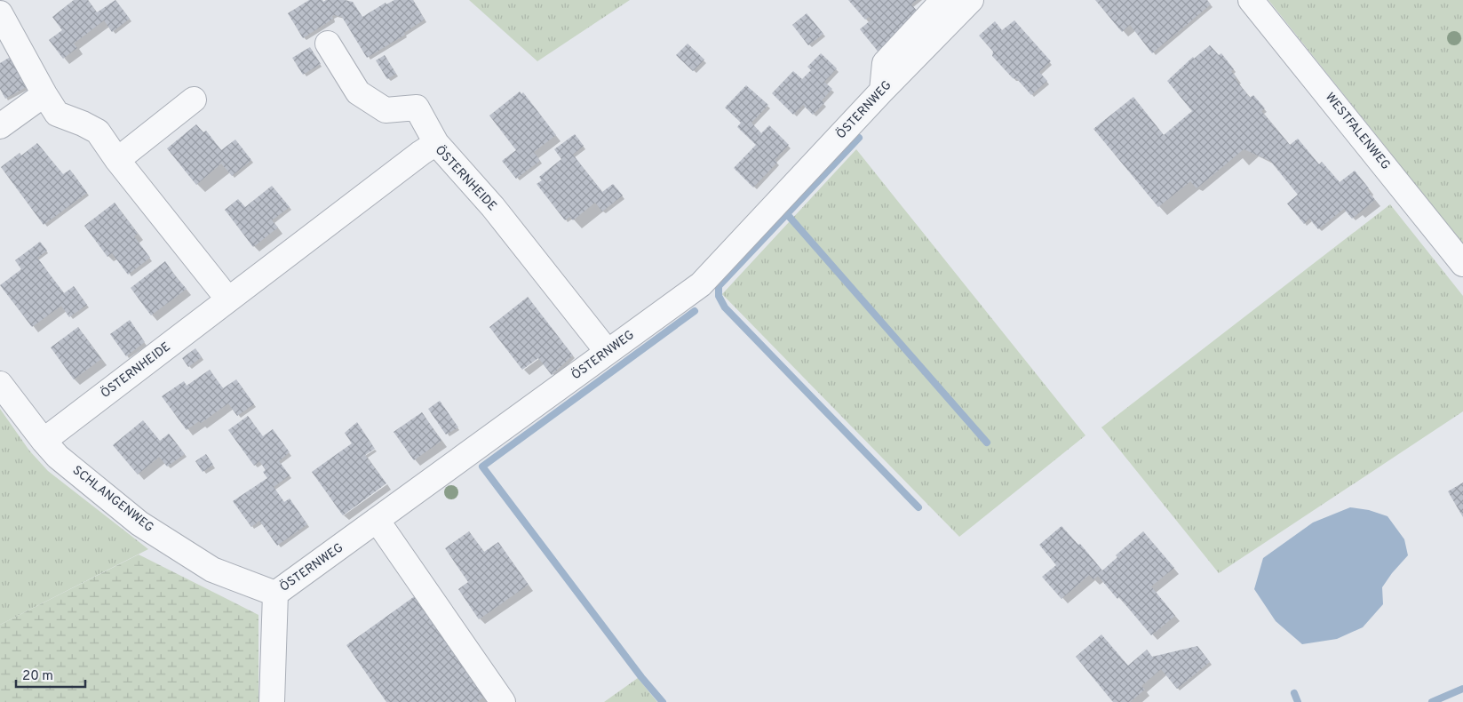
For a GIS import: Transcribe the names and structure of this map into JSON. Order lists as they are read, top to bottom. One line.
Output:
{"streets":{"street":["ÖSTERNWEG","WESTFALENWEG","ÖSTERNHEIDE","SCHLANGENWEG"]},"crossings":[["ÖSTERNWEG","ÖSTERNHEIDE"],["ÖSTERNWEG","SCHLANGENWEG"],["ÖSTERNHEIDE","SCHLANGENWEG"]],"scale_bar":"20 m"}
